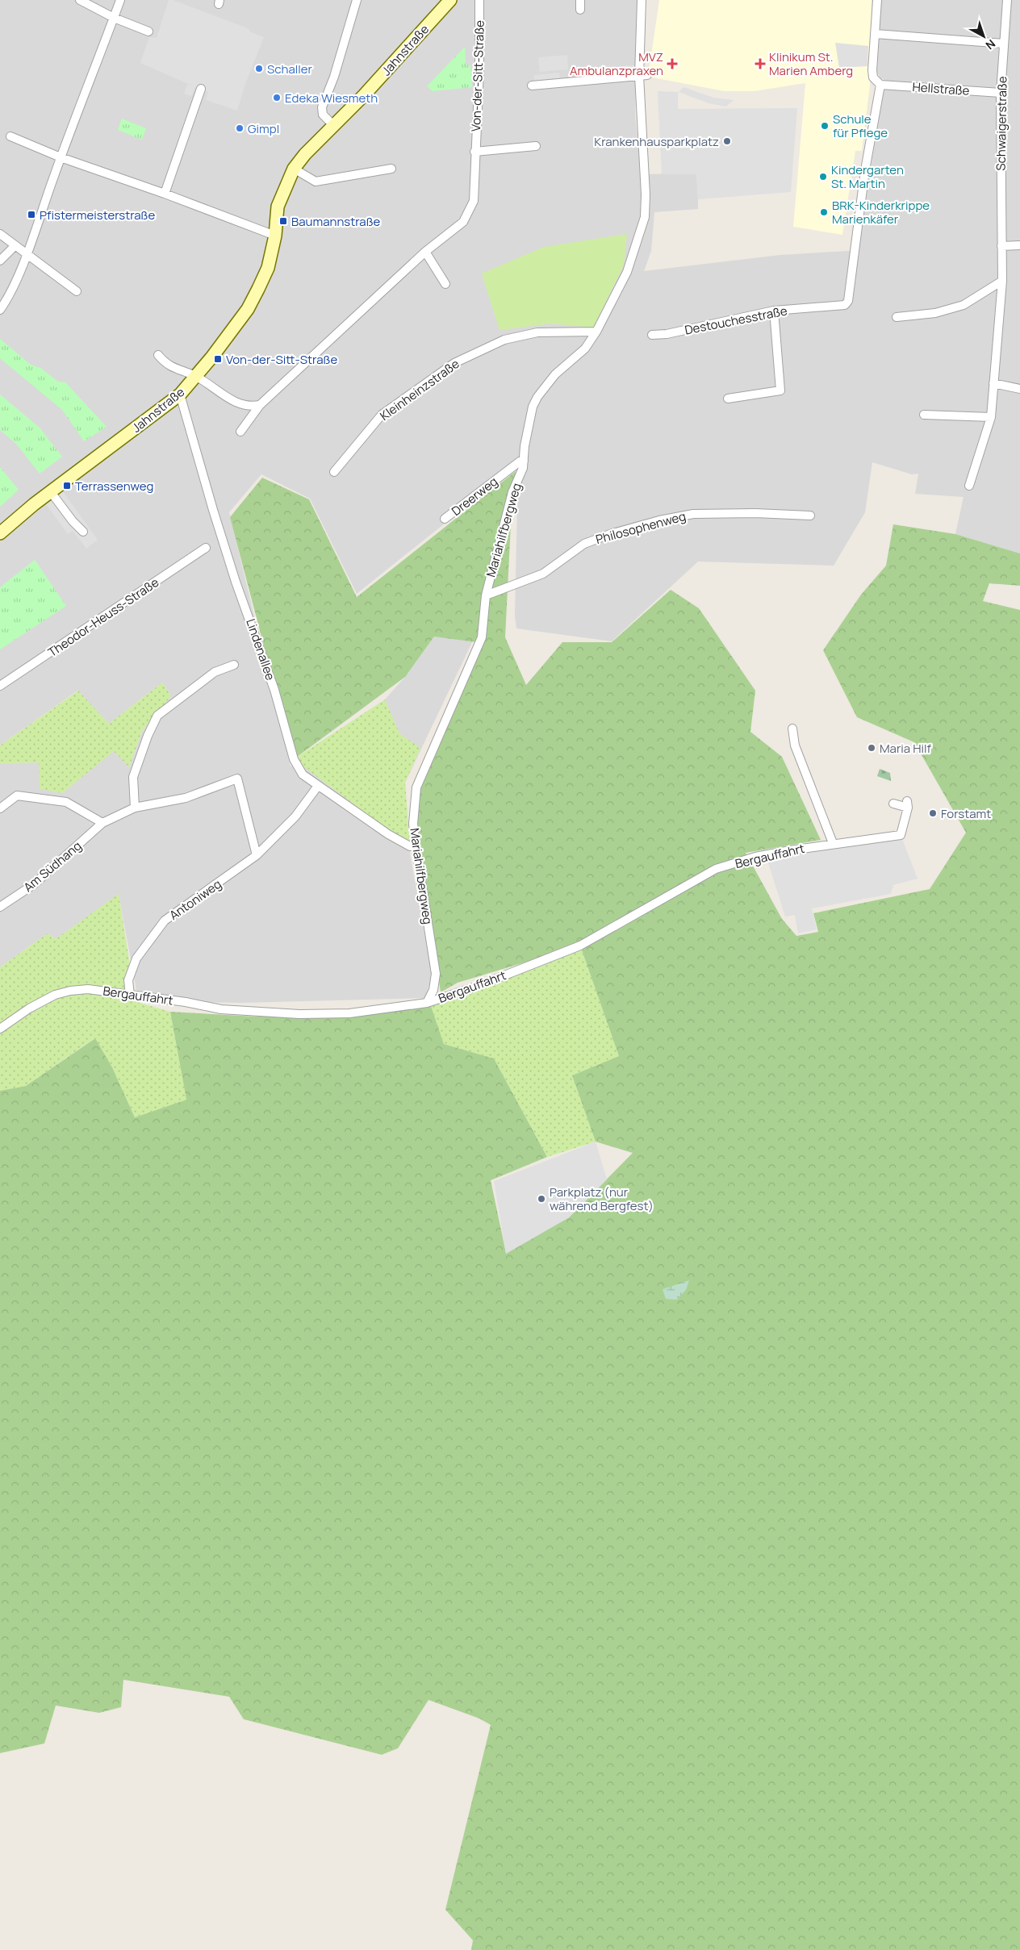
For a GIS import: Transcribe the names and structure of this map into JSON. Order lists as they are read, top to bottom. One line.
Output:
{"streets":{"street":["Jahnstraße","Von-der-Sitt-Straße","Hellstraße","Schwaigerstraße","Destouchesstraße","Kleinheinzstraße","Dreerweg","Philosophenweg","Mariahilfbergweg","Theodor-Heuss-Straße","Lindenallee","Bergauffahrt","Am Südhang","Antoniweg"]},"crossings":[["Jahnstraße","Lindenallee"],["Hellstraße","Schwaigerstraße"],["Hellstraße","Destouchesstraße"],["Kleinheinzstraße","Mariahilfbergweg"],["Dreerweg","Mariahilfbergweg"],["Philosophenweg","Mariahilfbergweg"],["Mariahilfbergweg","Lindenallee"],["Mariahilfbergweg","Bergauffahrt"],["Lindenallee","Antoniweg"],["Bergauffahrt","Antoniweg"],["Am Südhang","Antoniweg"]],"places":{"health":["MVZ Ambulanzpraxen","Klinikum St. Marien Amberg"],"other":["Schaller","Edeka Wiesmeth","Schule für Pflege","Gimpl","Krankenhausparkplatz","Kindergarten St. Martin","BRK-Kinderkrippe Marienkäfer","Maria Hilf","Forstamt","Parkplatz (nur während Bergfest)"],"transit":["Pfistermeisterstraße","Baumannstraße","Von-der-Sitt-Straße","Terrassenweg"]},"north":"bottom right"}
